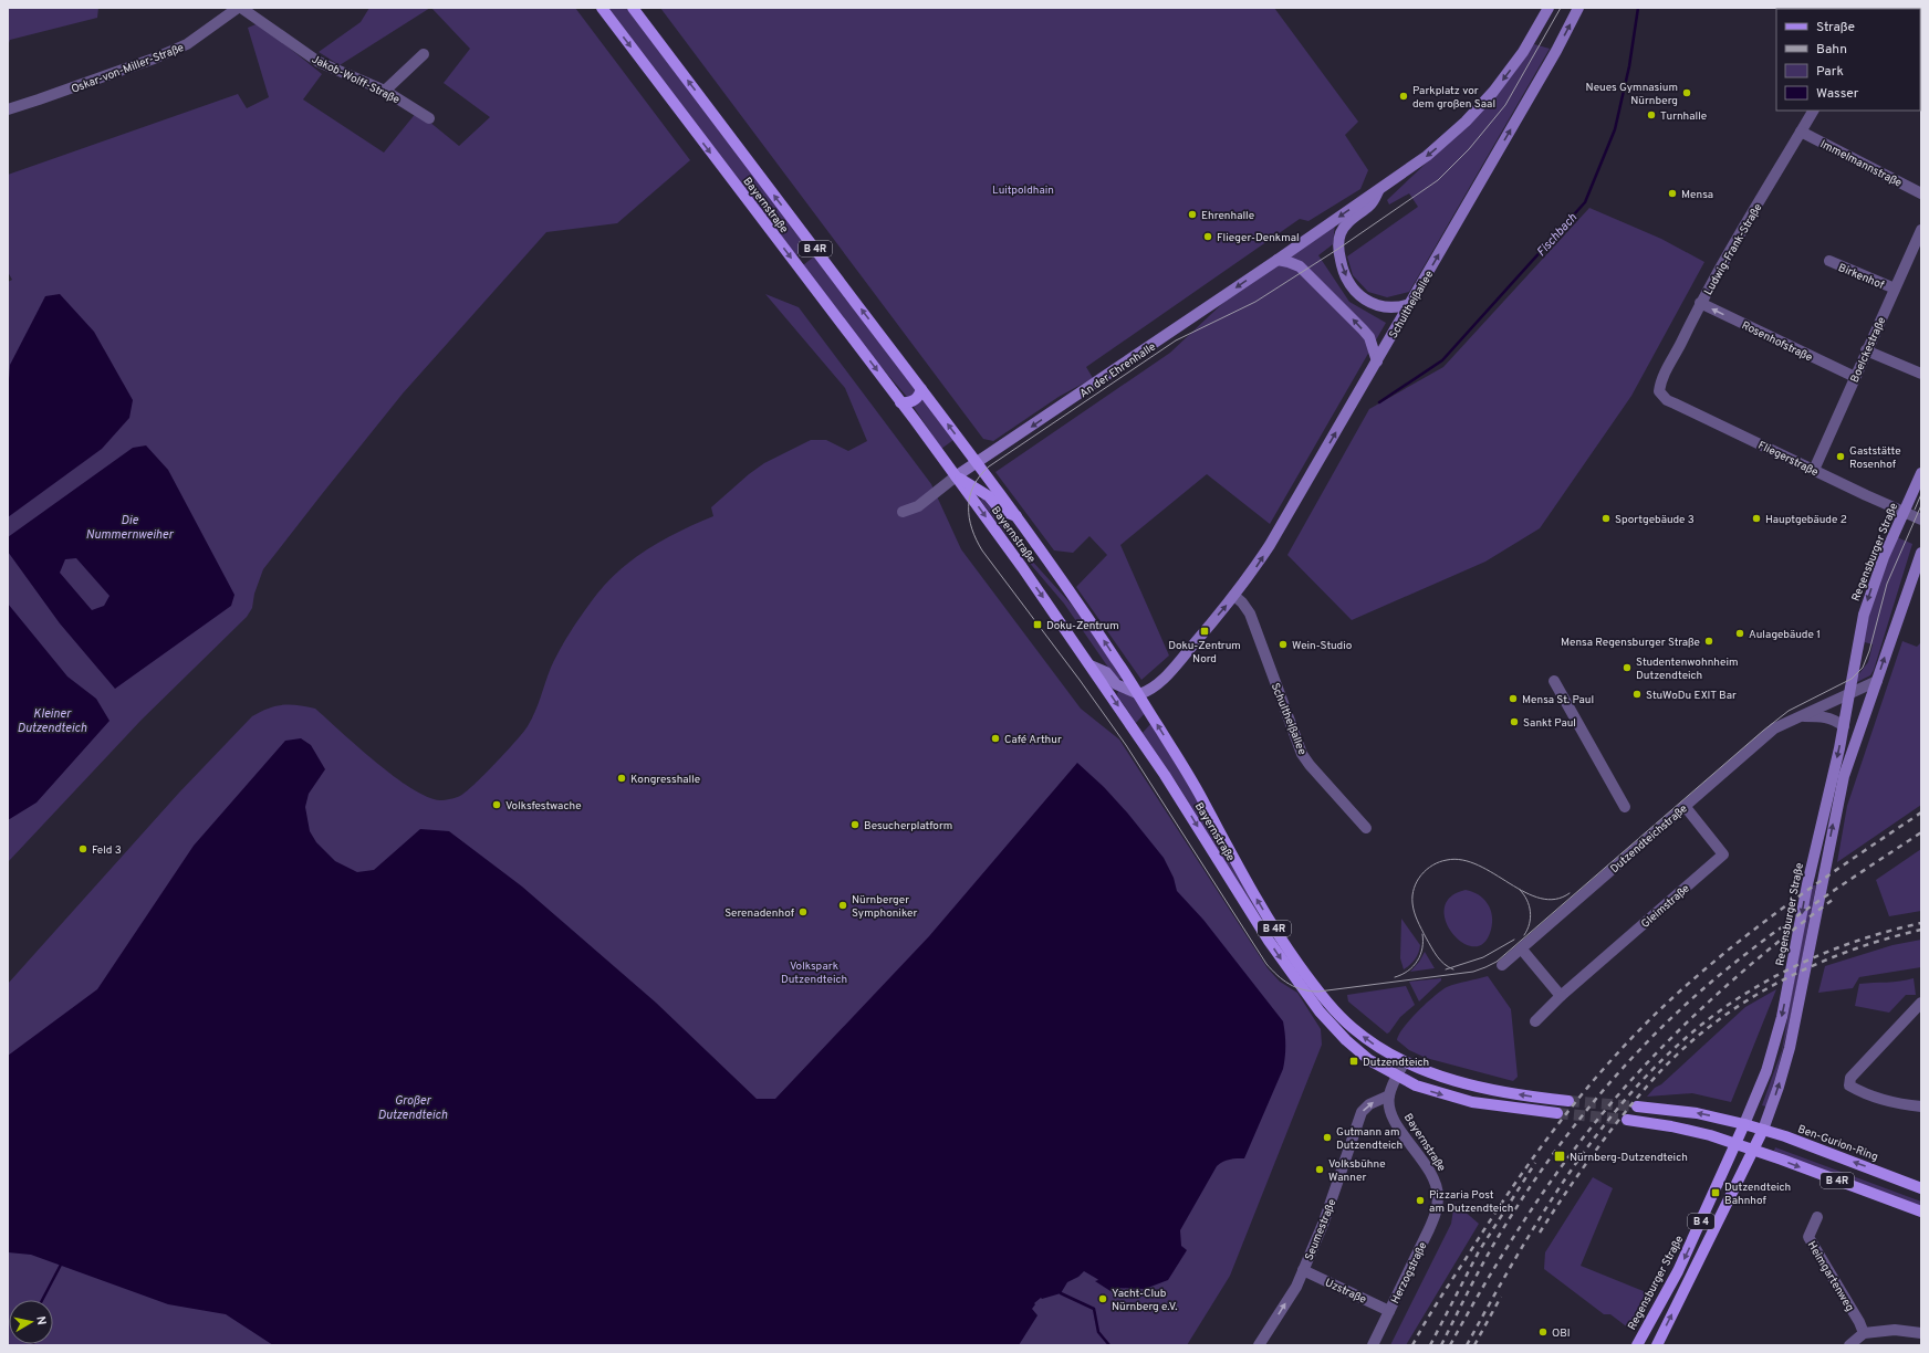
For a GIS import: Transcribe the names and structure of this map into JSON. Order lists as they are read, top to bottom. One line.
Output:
{"streets":{"main road":["Bayernstraße","B 4R","Schultheißallee","An der Ehrenhalle","Regensburger Straße","Ben-Gurion-Ring","B 4"],"street":["Oskar-von-Miller-Straße","Jakob-Wolff-Straße","Immelmannstraße","Ludwig-Frank-Straße","Birkenhof","Rosenhofstraße","Boelckestraße","Fliegerstraße","Dutzendteichstraße","Gleimstraße","Seumestraße","Herzogstraße","Heimgartenweg","Uzstraße"]},"crossings":[["Oskar-von-Miller-Straße","Jakob-Wolff-Straße"],["Immelmannstraße","Ludwig-Frank-Straße"],["Bayernstraße","B 4R"],["Bayernstraße","Schultheißallee"],["Bayernstraße","An der Ehrenhalle"],["Bayernstraße","Seumestraße"],["Bayernstraße","Herzogstraße"],["B 4R","An der Ehrenhalle"],["B 4R","Regensburger Straße"],["B 4R","Ben-Gurion-Ring"],["Ludwig-Frank-Straße","Rosenhofstraße"],["Ludwig-Frank-Straße","Fliegerstraße"],["Birkenhof","Boelckestraße"],["Rosenhofstraße","Boelckestraße"],["Boelckestraße","Fliegerstraße"],["Fliegerstraße","Regensburger Straße"],["Regensburger Straße","Dutzendteichstraße"],["Regensburger Straße","Ben-Gurion-Ring"],["Dutzendteichstraße","Gleimstraße"],["Seumestraße","Uzstraße"],["Herzogstraße","Uzstraße"]],"one_way":["Rosenhofstraße","An der Ehrenhalle","Seumestraße"],"water":["Fischbach","Die Nummernweiher","Kleiner Dutzendteich","Großer Dutzendteich"],"parks":["Luitpoldhain","Volkspark Dutzendteich"],"places":{"other":["Neues Gymnasium Nürnberg","Parkplatz vor dem großen Saal","Turnhalle","Mensa","Ehrenhalle","Flieger-Denkmal","Gaststätte Rosenhof","Sportgebäude 3","Hauptgebäude 2","Aulagebäude 1","Mensa Regensburger Straße","Wein-Studio","Studentenwohnheim Dutzendteich","StuWoDu EXIT Bar","Mensa St. Paul","Sankt Paul","Café Arthur","Kongresshalle","Volksfestwache","Besucherplatform","Feld 3","Nürnberger Symphoniker","Serenadenhof","Gutmann am Dutzendteich","Volksbühne Wanner","Pizzaria Post am Dutzendteich","Yacht-Club Nürnberg e.V.","OBI"],"transit":["Doku-Zentrum","Doku-Zentrum Nord","Dutzendteich","Nürnberg-Dutzendteich","Dutzendteich Bahnhof"]},"legend":["Straße","Bahn","Park","Wasser"],"north":"right"}
